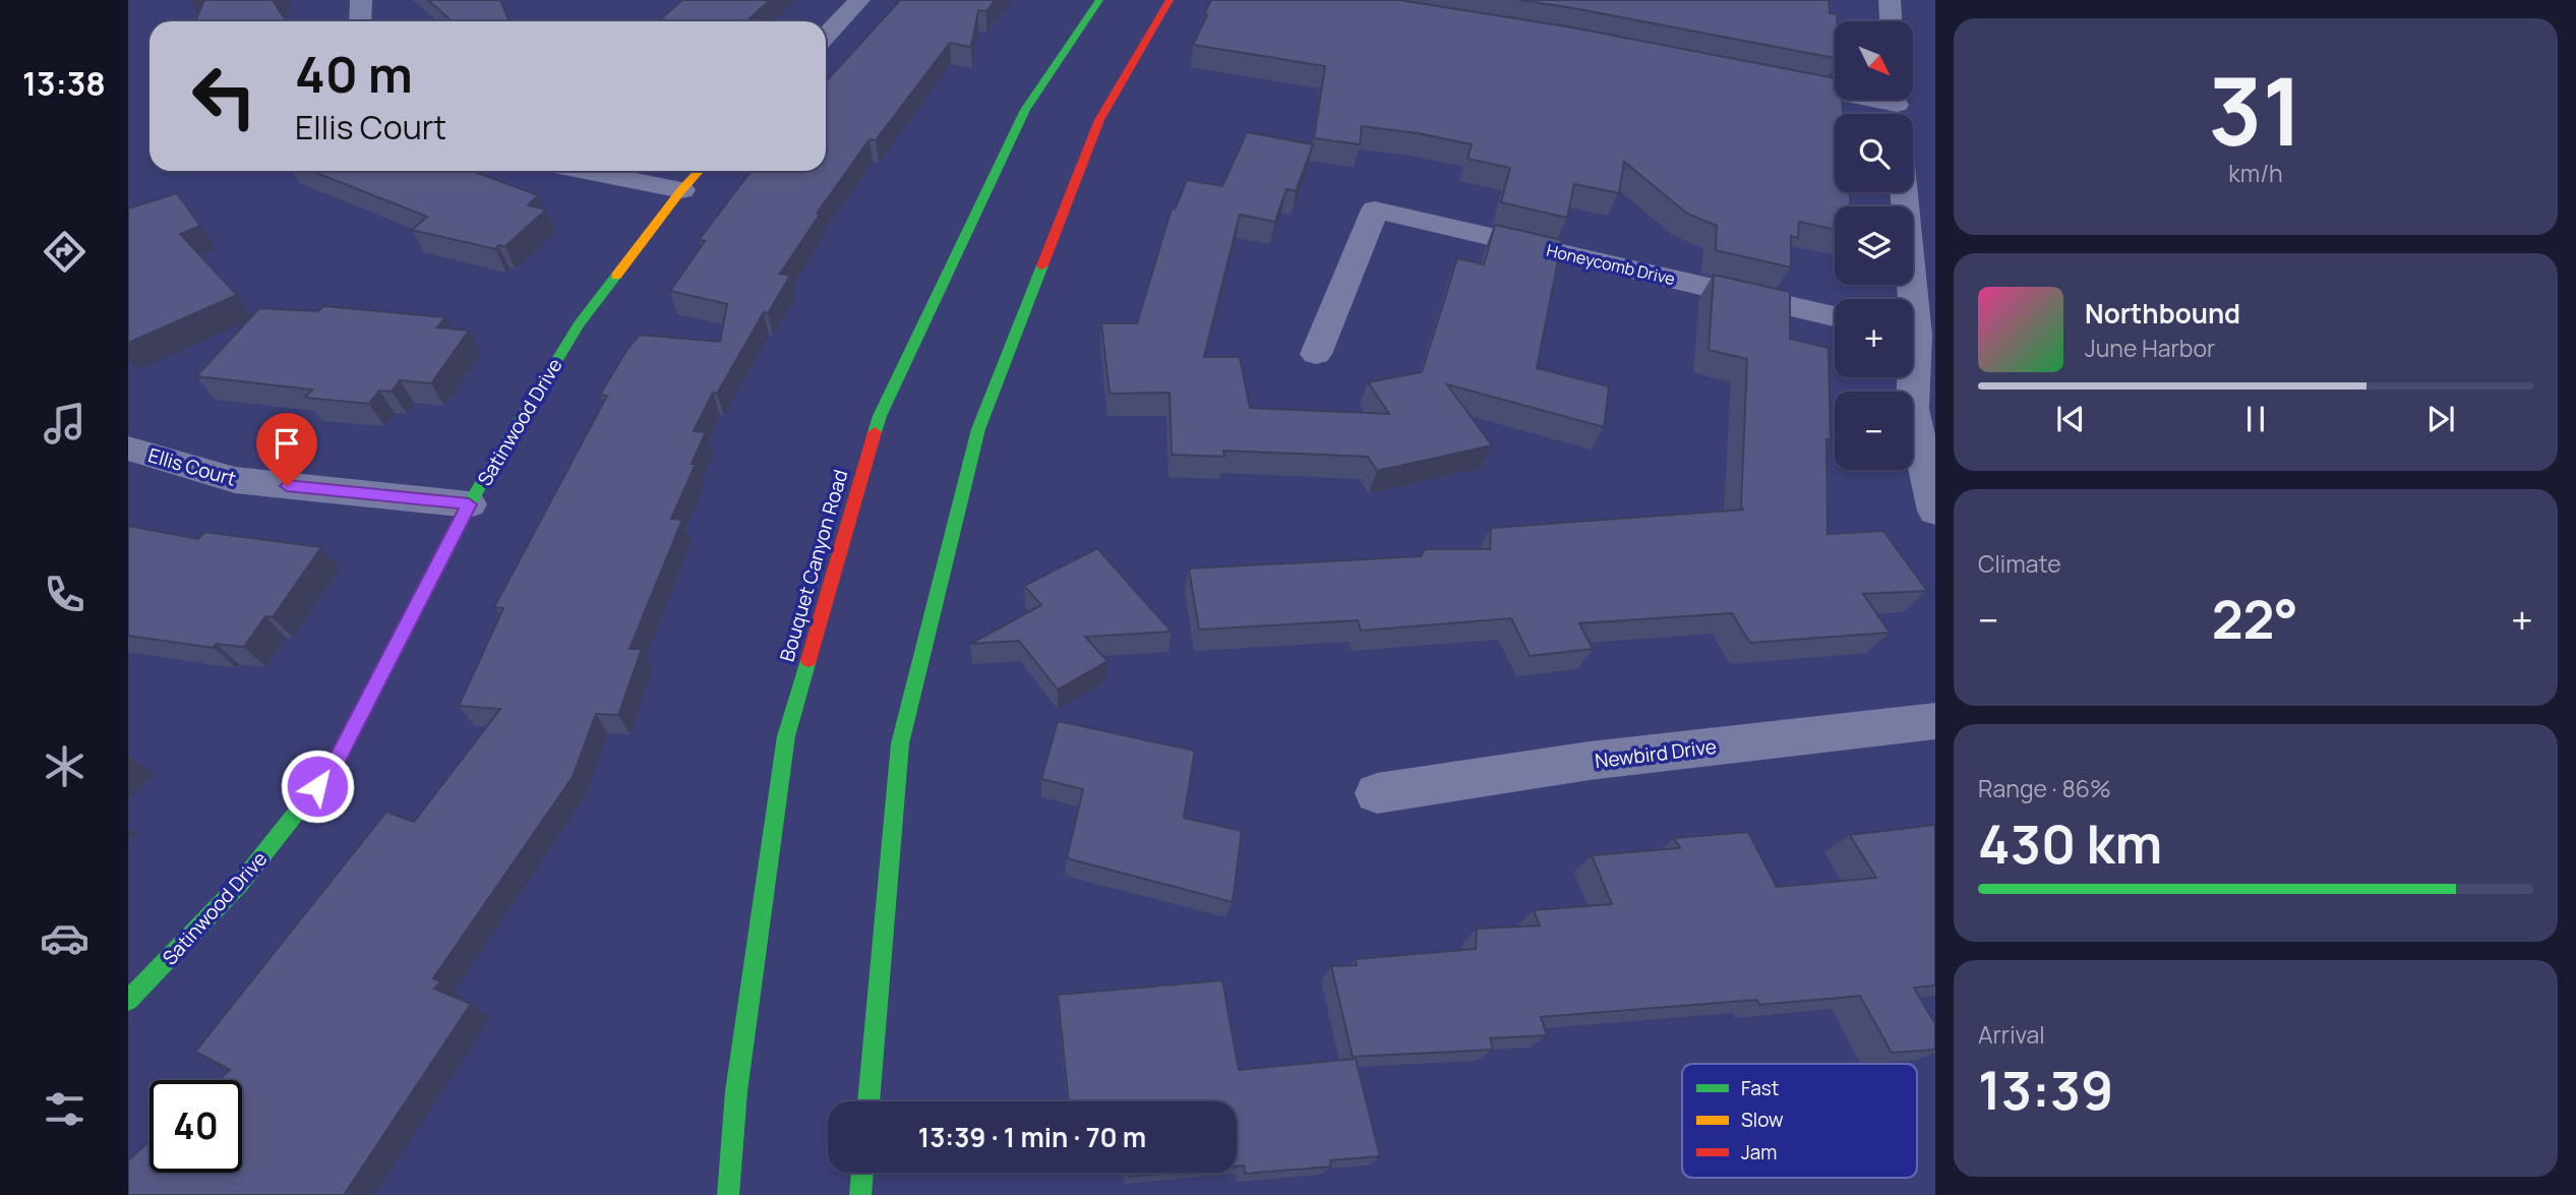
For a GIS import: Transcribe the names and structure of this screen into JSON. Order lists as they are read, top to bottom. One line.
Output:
{"streets":{"main road":["Satinwood Drive","Bouquet Canyon Road"],"street":["Honeycomb Drive","Ellis Court","Newbird Drive"]},"crossings":[["Satinwood Drive","Ellis Court"]],"legend":["Fast","Slow","Jam"],"north":"bottom right","page":{"tabs":"13:38","tile":[["31","km/h"],"Climate",["Range · 86%","430 km"],["Arrival","13:39"]],"map_buttons":["+","−"],"turn":["40 m","Ellis Court"],"song":["Northbound","June Harbor"],"heat":["−","22°","+"],"limit":"40","trip":"13:39 · 1 min · 70 m"}}
